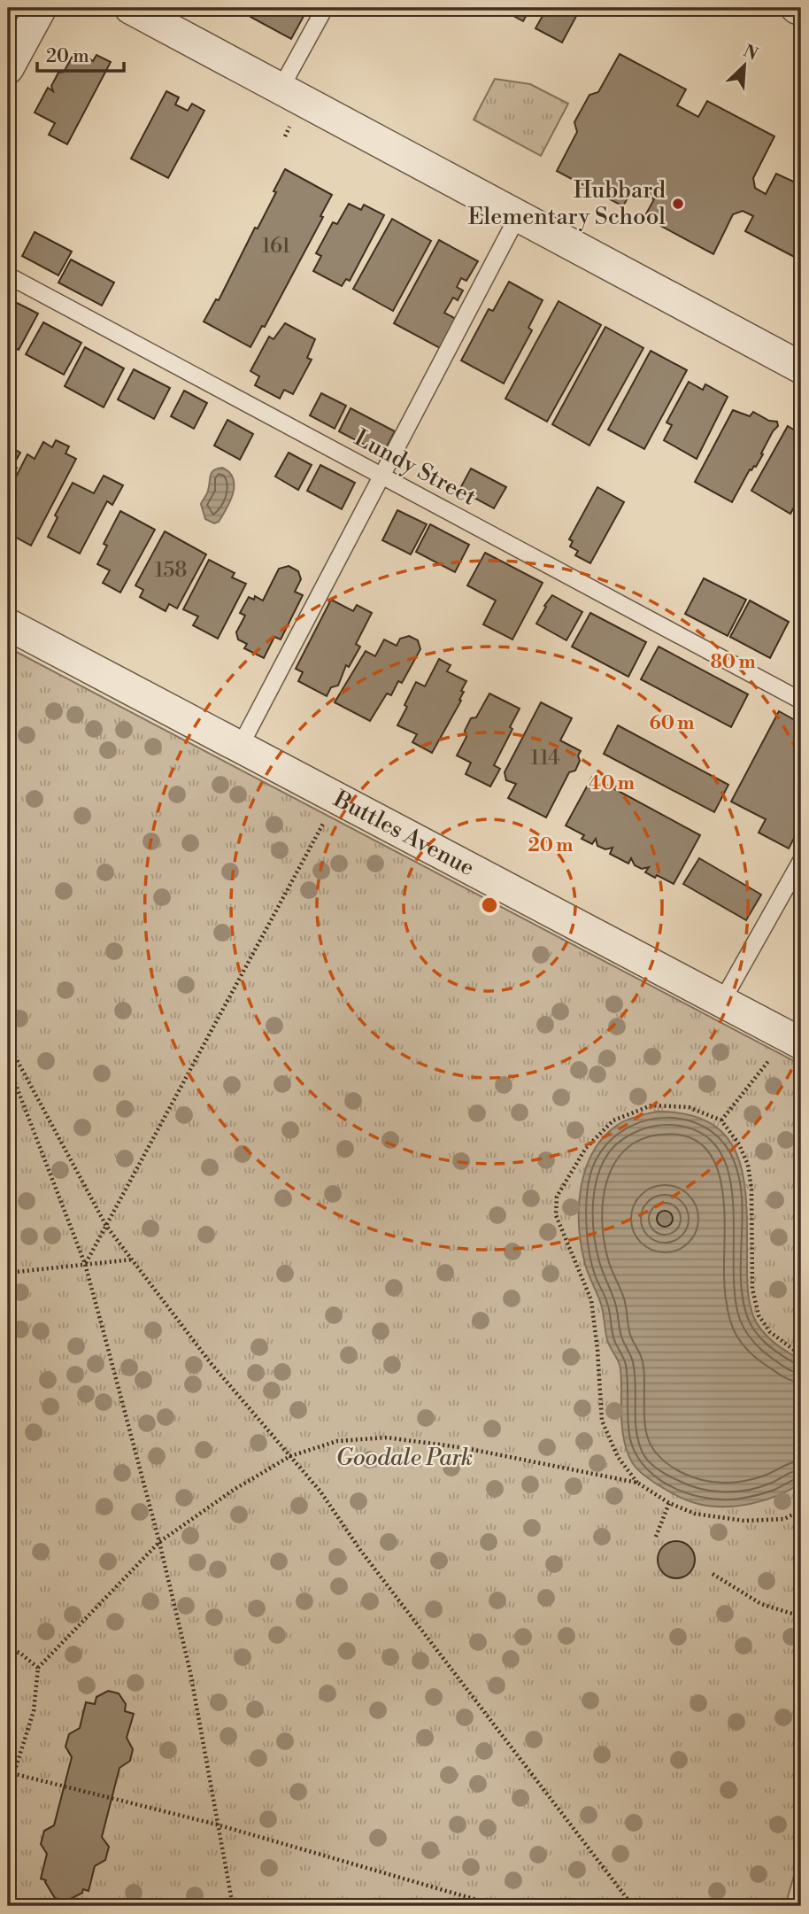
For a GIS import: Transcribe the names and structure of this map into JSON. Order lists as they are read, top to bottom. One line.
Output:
{"streets":{"street":["Buttles Avenue"],"lane":["Lundy Street"]},"parks":["Goodale Park"],"places":["Hubbard Elementary School"],"house_numbers":["161","158","114"],"scale_bar":"20 m","north":"top right","rings":["80 m","60 m","40 m","20 m"]}
